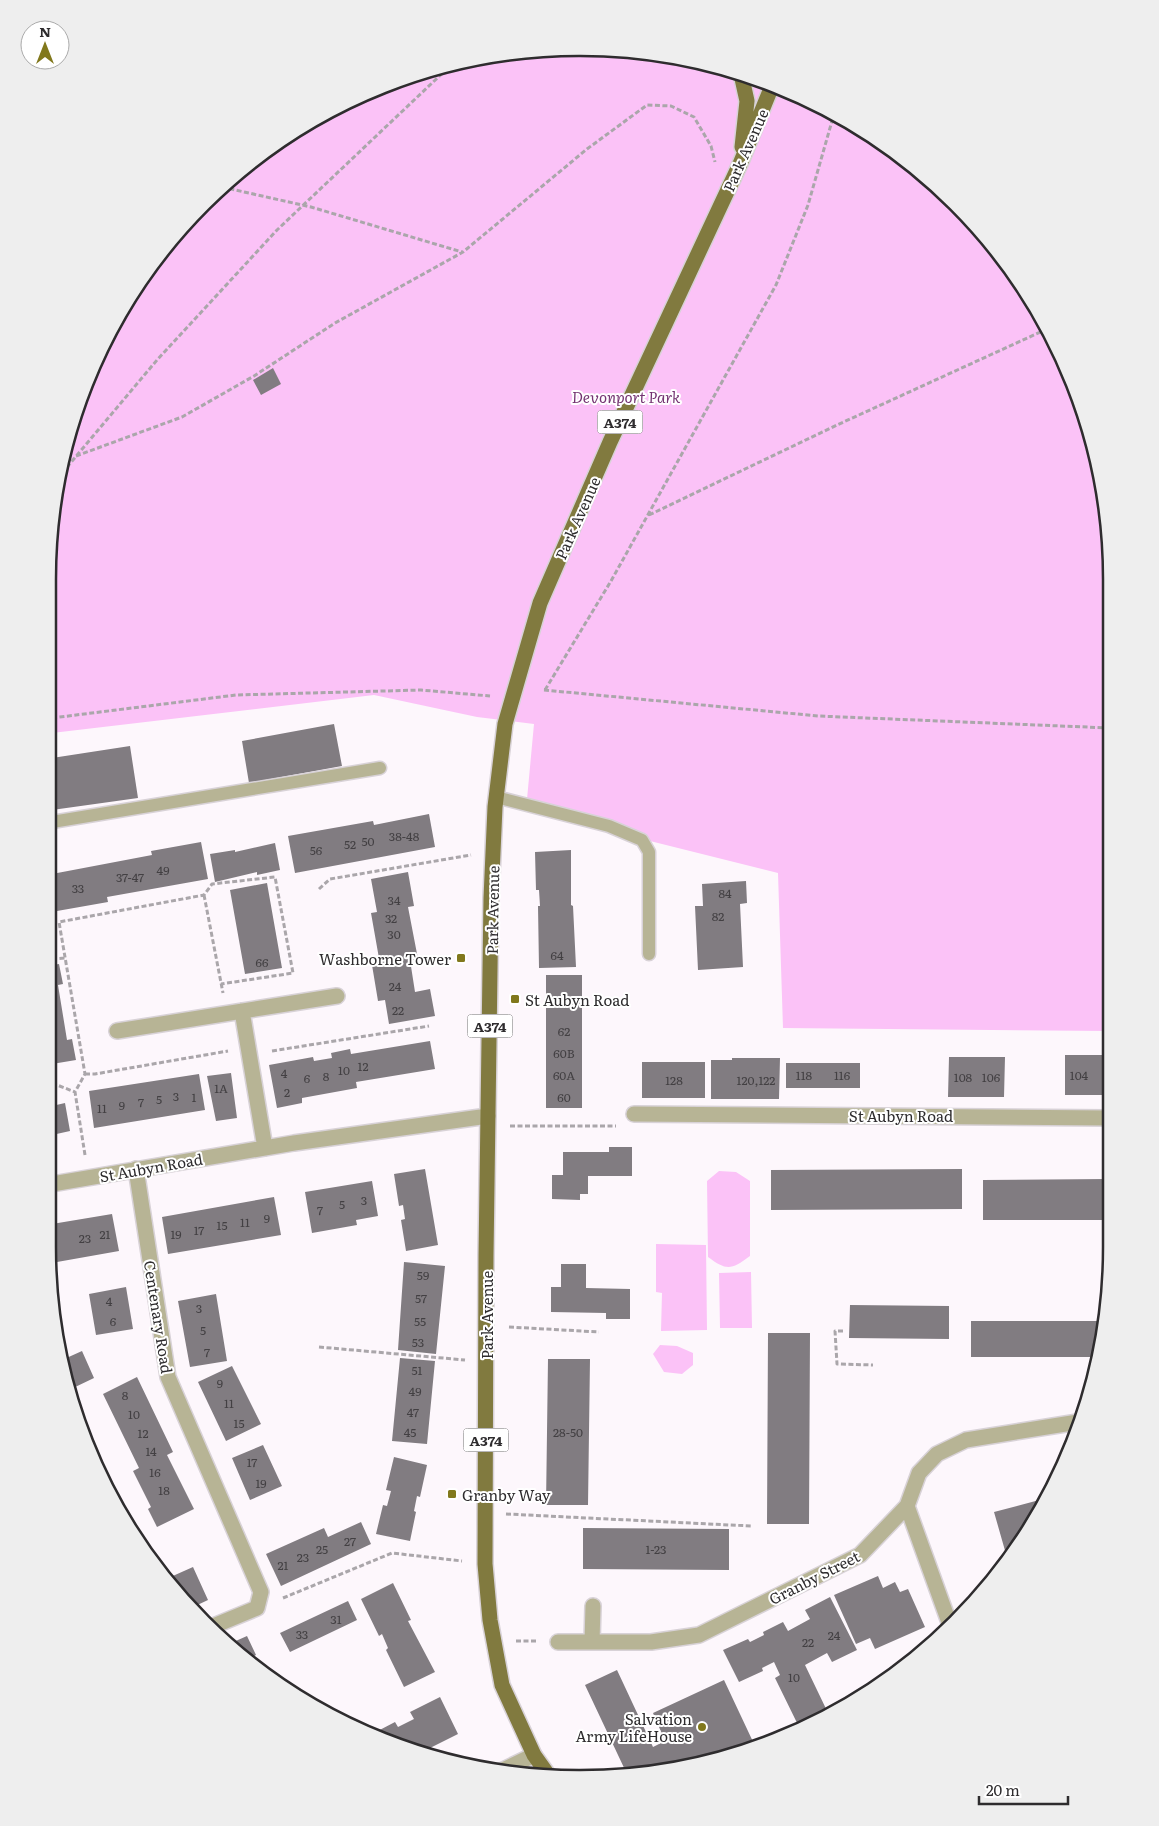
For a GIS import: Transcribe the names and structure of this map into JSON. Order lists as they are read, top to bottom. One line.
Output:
{"streets":{"main road":["Park Avenue","A374"],"street":["St Aubyn Road","Centenary Road","Granby Street"]},"crossings":[["Park Avenue","A374"],["Park Avenue","St Aubyn Road"],["St Aubyn Road","Centenary Road"]],"parks":["Devonport Park"],"places":{"transit":["Washborne Tower","St Aubyn Road","Granby Way"],"other":["Salvation Army LifeHouse"]},"house_numbers":["38-48","50","52","56","49","37-47","33","84","34","82","32","30","64","66","24","22","62","60B","12","10","4","60A","118","116","104","8","108","106","6","128","120,122","1A","2","3","1","60","5","7","9","11","3","5","7","9","11","15","17","21","19","23","59","57","4","3","6","55","5","53","7","51","9","49","8","11","47","10","15","45","28-50","12","14","17","16","19","18","27","25","1-23","23","21","31","33","24","22","10"],"scale_bar":"20 m","north":"top"}
